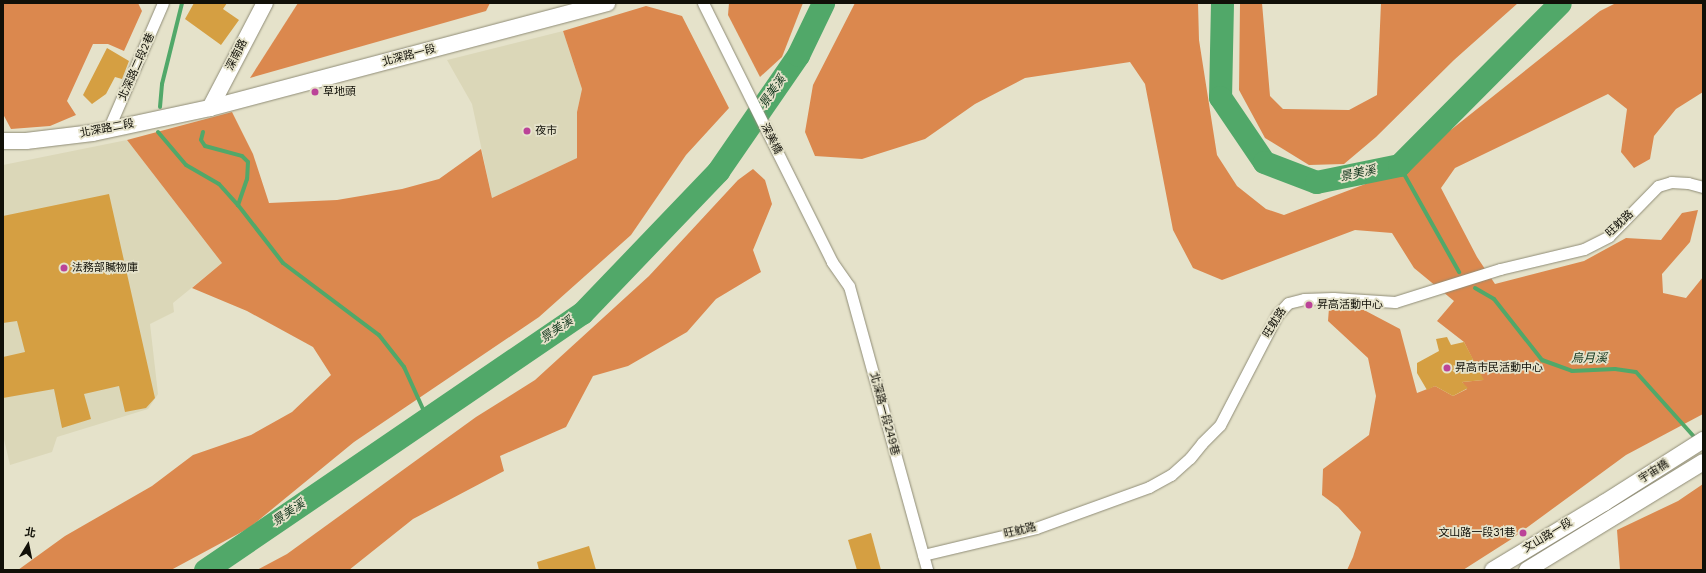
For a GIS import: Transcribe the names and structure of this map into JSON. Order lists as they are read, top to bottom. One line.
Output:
{"streets":{"main road":["深南路","北深路一段","北深路二段","宇宙橋","文山路一段"],"street":["北深路二段2巷","深美橋","旺躭路","北深路一段249巷"]},"crossings":[["深南路","北深路一段"],["深南路","北深路二段"],["北深路一段","北深路二段"],["北深路二段2巷","北深路二段"],["深美橋","北深路一段249巷"],["旺躭路","北深路一段249巷"],["宇宙橋","文山路一段"]],"water":["景美溪","烏月溪"],"places":["草地頭","夜市","法務部贓物庫","昇高活動中心","昇高市民活動中心","文山路一段31巷"],"north":"top"}
